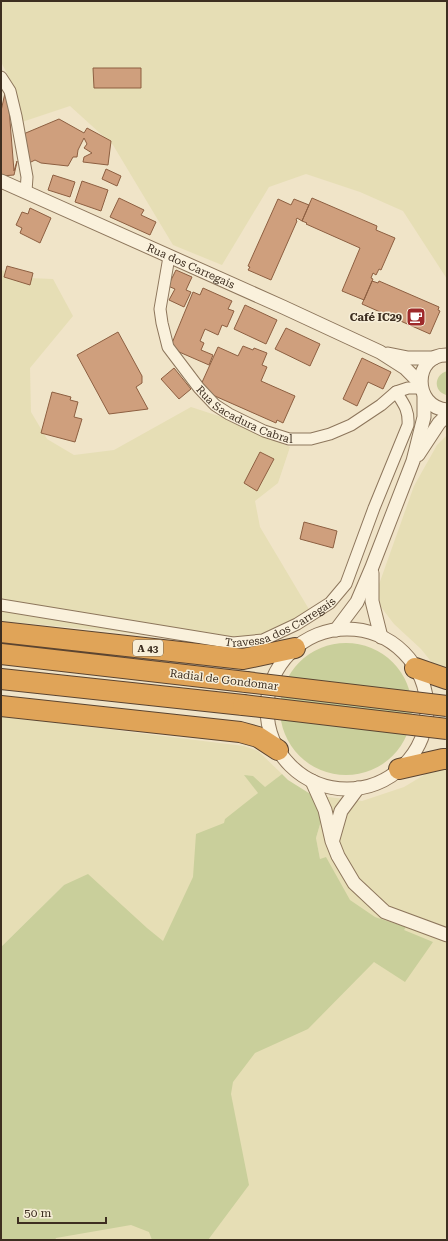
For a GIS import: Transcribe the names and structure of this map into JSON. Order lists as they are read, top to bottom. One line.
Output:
{"streets":{"highway":["A 43","Radial de Gondomar"],"street":["Rua dos Carregais","Rua Sacadura Cabral","Travessa dos Carregais"]},"crossings":[["Rua dos Carregais","Rua Sacadura Cabral"],["Rua Sacadura Cabral","Travessa dos Carregais"]],"places":{"cafe":["Café IC29"]},"scale_bar":"50 m"}
